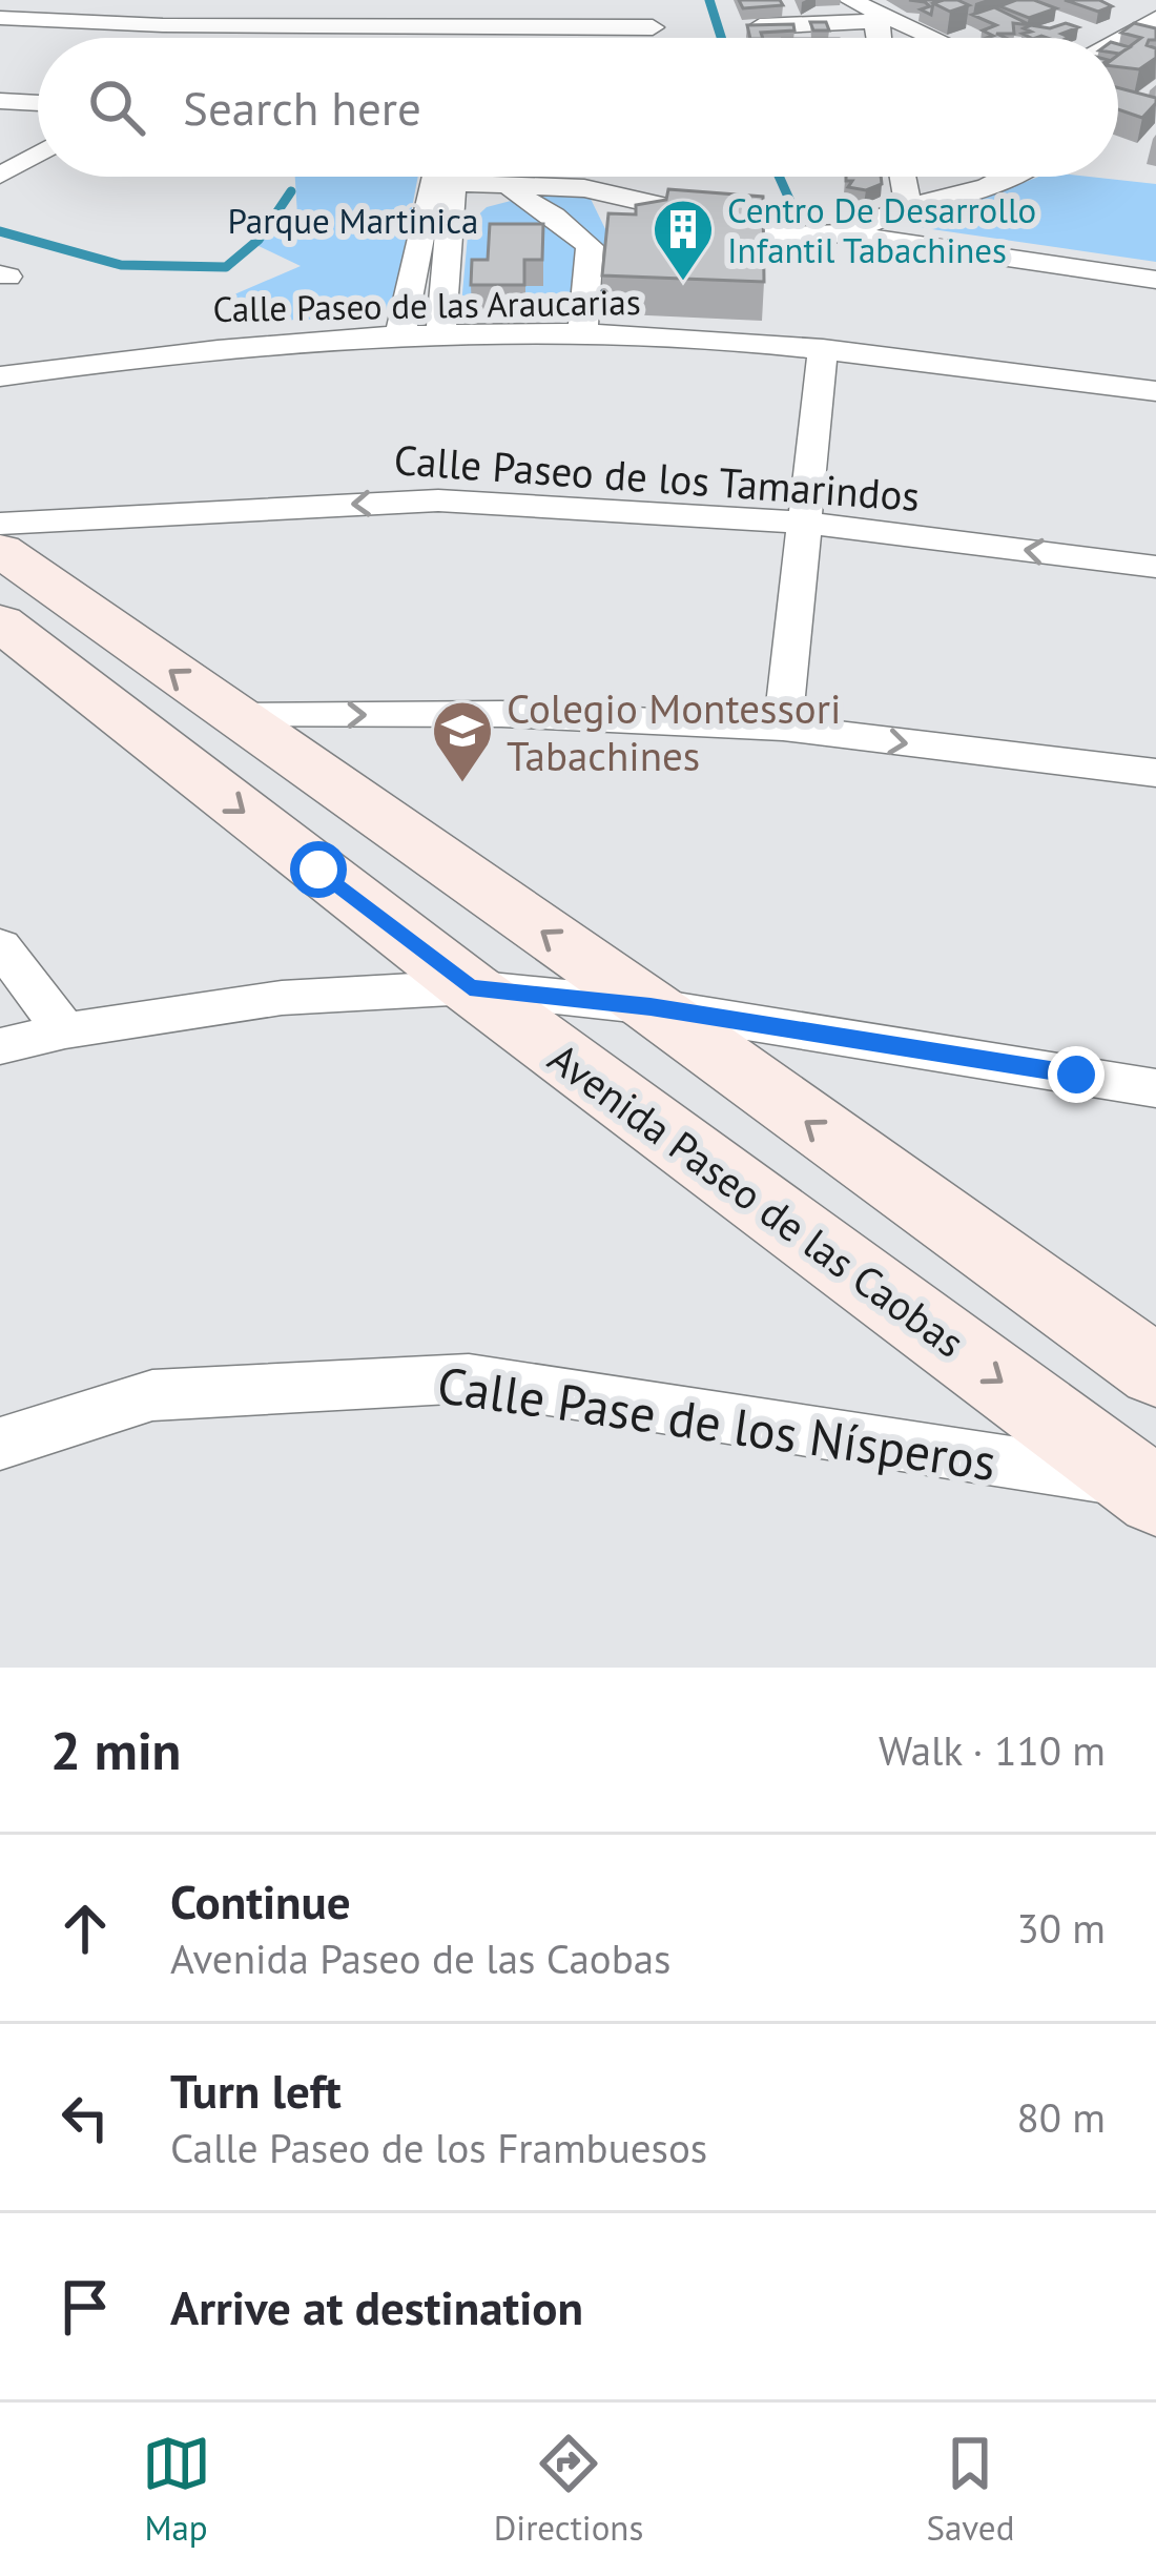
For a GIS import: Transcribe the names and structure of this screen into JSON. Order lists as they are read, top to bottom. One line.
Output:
{"streets":{"main road":["Avenida Paseo de las Caobas"],"street":["Calle Paseo de las Araucarias","Calle Paseo de los Tamarindos","Calle Pase de los Nísperos"]},"crossings":[["Avenida Paseo de las Caobas","Calle Pase de los Nísperos"]],"parks":["Parque Martinica"],"places":{"building":["Centro De Desarrollo Infantil Tabachines"],"school or university":["Colegio Montessori Tabachines"]},"page":{"search":"Search here","heading":["2 min","Walk · 110 m"],"list":[["Continue","Avenida Paseo de las Caobas","30 m"],["Turn left","Calle Paseo de los Frambuesos","80 m"],"Arrive at destination"],"nav":["Map","Directions","Saved"]}}
